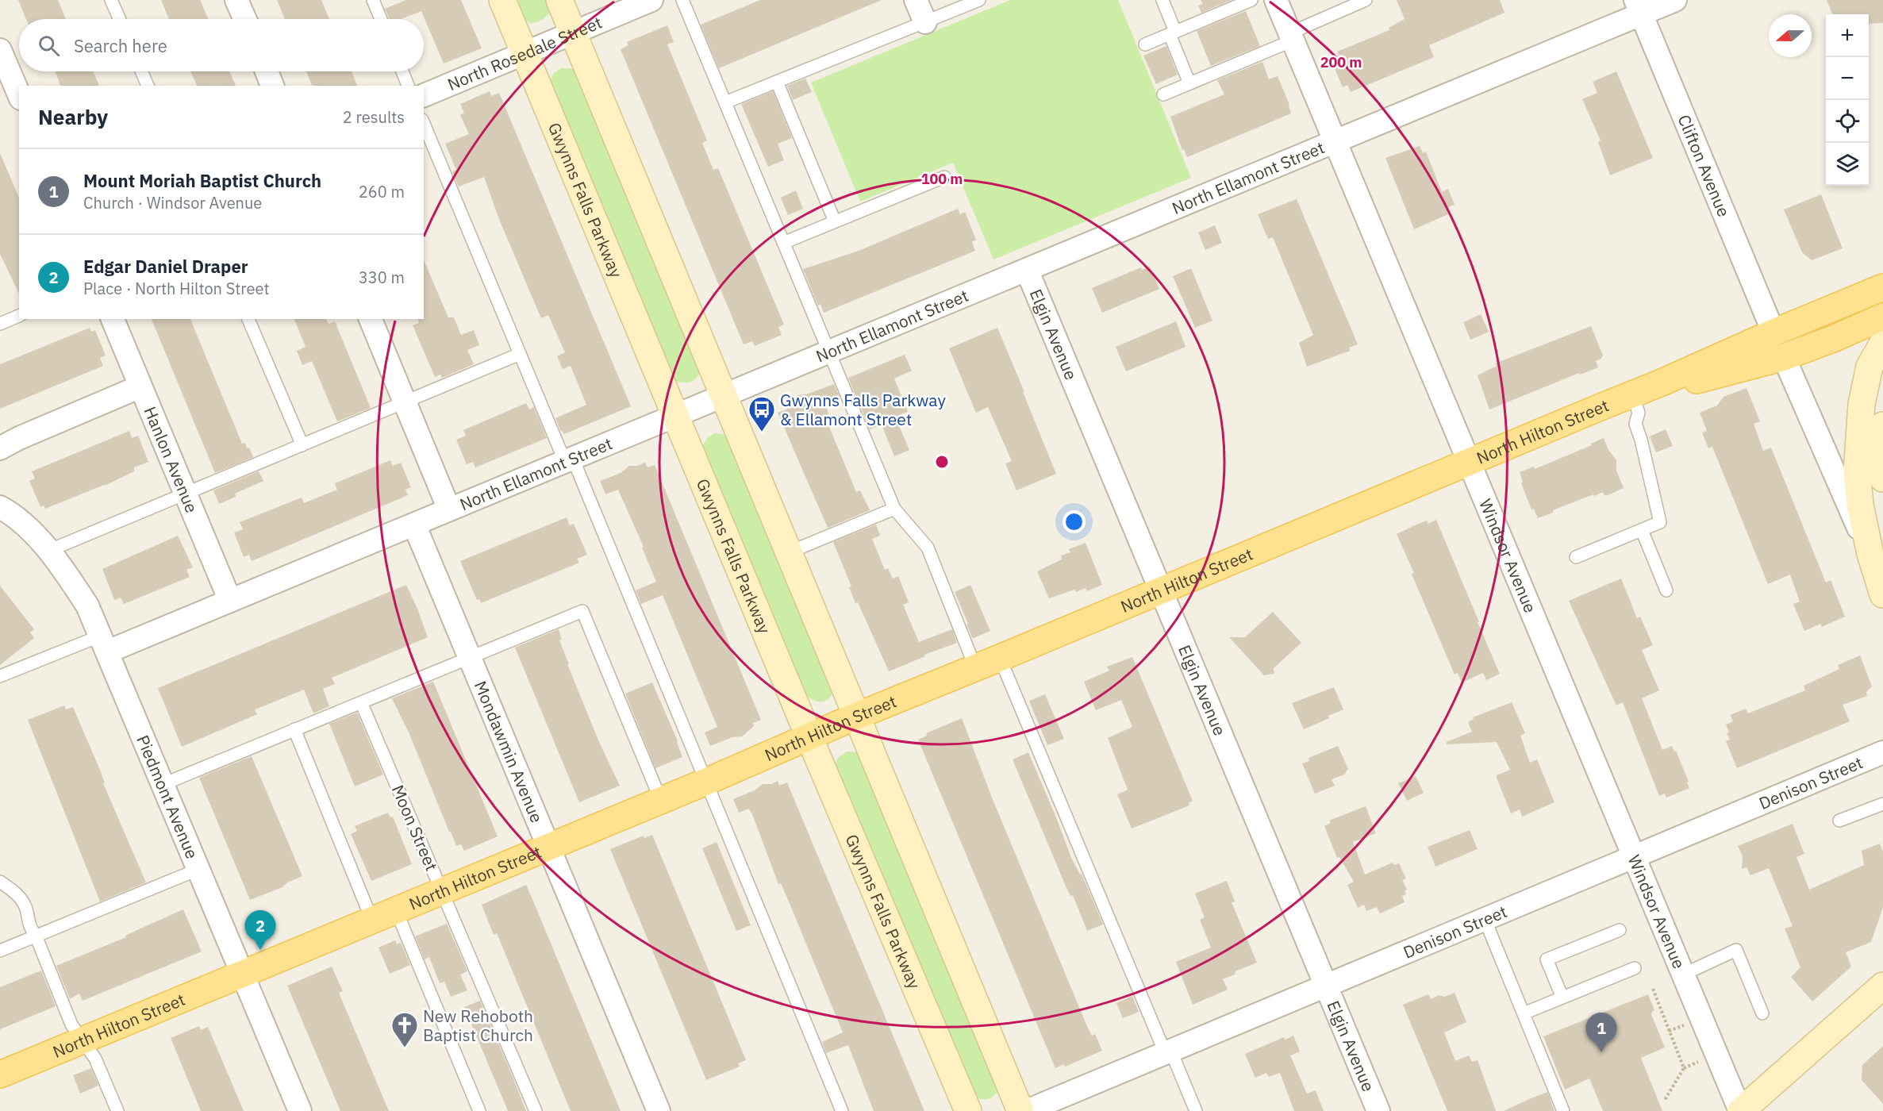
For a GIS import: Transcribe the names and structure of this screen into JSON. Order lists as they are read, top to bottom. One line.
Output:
{"streets":{"main road":["Gwynns Falls Parkway","North Hilton Street"],"street":["North Rosedale Street","Clifton Avenue","North Ellamont Street","Elgin Avenue","Hanlon Avenue","Windsor Avenue","Mondawmin Avenue","Denison Street","Piedmont Avenue"],"lane":["Moon Street"]},"crossings":[["North Rosedale Street","Gwynns Falls Parkway"],["Clifton Avenue","North Ellamont Street"],["Clifton Avenue","North Hilton Street"],["North Ellamont Street","Gwynns Falls Parkway"],["North Ellamont Street","Elgin Avenue"],["North Ellamont Street","Hanlon Avenue"],["North Ellamont Street","Windsor Avenue"],["North Ellamont Street","Mondawmin Avenue"],["North Ellamont Street","Piedmont Avenue"],["Gwynns Falls Parkway","North Hilton Street"],["Elgin Avenue","North Hilton Street"],["Elgin Avenue","Denison Street"],["North Hilton Street","Windsor Avenue"],["North Hilton Street","Mondawmin Avenue"],["North Hilton Street","Piedmont Avenue"],["North Hilton Street","Moon Street"],["Windsor Avenue","Denison Street"]],"places":{"bus stop":["Gwynns Falls Parkway & Ellamont Street"],"church":["New Rehoboth Baptist Church"]},"north":"left","page":{"map_buttons":["+","−"],"search":"Search here","heading":["Nearby","2 results"],"list":[{"mark":"1","name":"Mount Moriah Baptist Church","note":"Church · Windsor Avenue","value":"260 m"},{"mark":"2","name":"Edgar Daniel Draper","note":"Place · North Hilton Street","value":"330 m"}],"pins":["2","1"]},"rings":["200 m","100 m"]}
